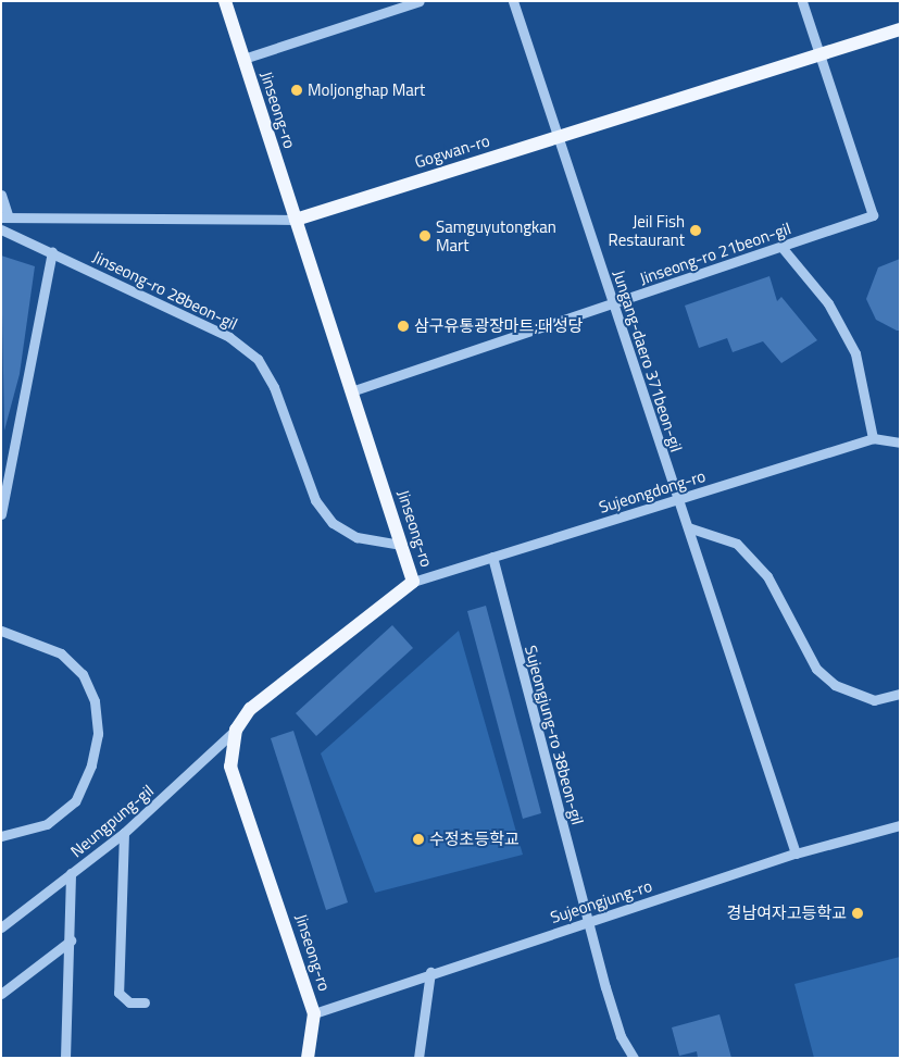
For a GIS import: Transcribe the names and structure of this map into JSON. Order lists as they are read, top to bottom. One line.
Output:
{"streets":{"main road":["Jinseong-ro","Gogwan-ro"],"street":["Jinseong-ro 21beon-gil","Jinseong-ro 28beon-gil","Jungang-daero 371beon-gil","Sujeongdong-ro","Sujeongjung-ro 38beon-gil","Neungpung-gil","Sujeongjung-ro"]},"crossings":[["Jinseong-ro","Gogwan-ro"],["Jinseong-ro","Jinseong-ro 21beon-gil"],["Jinseong-ro","Jinseong-ro 28beon-gil"],["Jinseong-ro","Sujeongdong-ro"],["Jinseong-ro","Neungpung-gil"],["Jinseong-ro","Sujeongjung-ro"],["Gogwan-ro","Jinseong-ro 21beon-gil"],["Gogwan-ro","Jungang-daero 371beon-gil"],["Jinseong-ro 21beon-gil","Jungang-daero 371beon-gil"],["Jungang-daero 371beon-gil","Sujeongdong-ro"],["Jungang-daero 371beon-gil","Sujeongjung-ro"],["Sujeongdong-ro","Sujeongjung-ro 38beon-gil"],["Sujeongjung-ro 38beon-gil","Sujeongjung-ro"]],"places":["Moljonghap Mart","Jeil Fish Restaurant","Samguyutongkan Mart","삼구유통광장마트;대성당","수정초등학교","경남여자고등학교"]}
